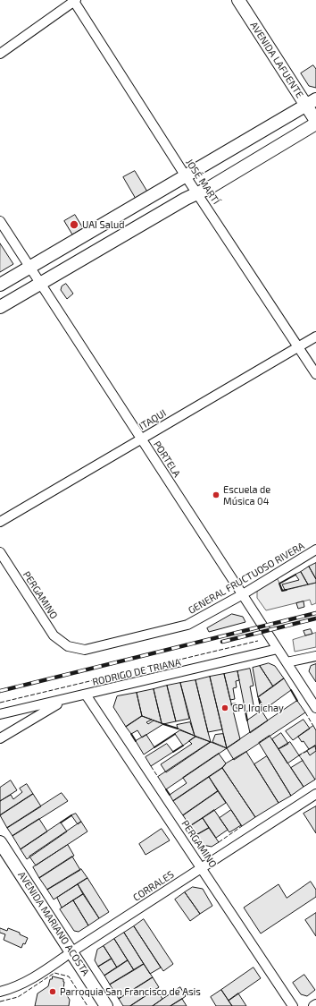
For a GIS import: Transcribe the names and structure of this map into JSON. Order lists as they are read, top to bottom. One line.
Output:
{"streets":{"main road":["AVENIDA LAFUENTE","AVENIDA MARIANO ACOSTA"],"street":["JOSÉ MARTÍ","ITAQUI","PORTELA","GENERAL FRUCTUOSO RIVERA","PERGAMINO","RODRIGO DE TRIANA","CORRALES"]},"crossings":[["JOSÉ MARTÍ","ITAQUI"],["ITAQUI","PORTELA"],["PORTELA","GENERAL FRUCTUOSO RIVERA"],["PORTELA","RODRIGO DE TRIANA"],["GENERAL FRUCTUOSO RIVERA","PERGAMINO"],["PERGAMINO","RODRIGO DE TRIANA"],["PERGAMINO","CORRALES"],["CORRALES","AVENIDA MARIANO ACOSTA"]],"places":["UAI Salud","Escuela de Música 04","CPI Irqichay","Parroquia San Francisco de Asis"]}
